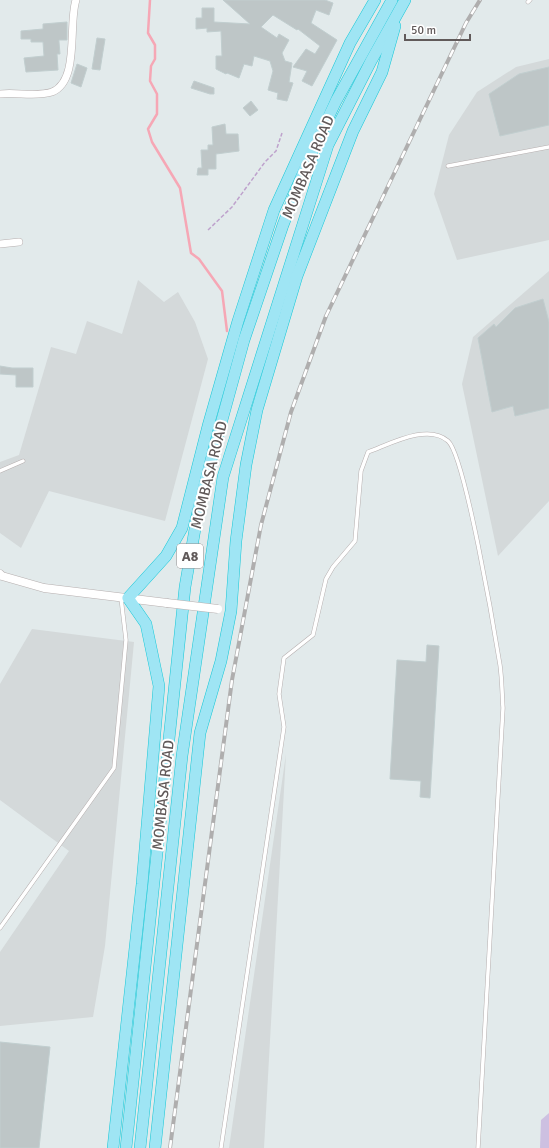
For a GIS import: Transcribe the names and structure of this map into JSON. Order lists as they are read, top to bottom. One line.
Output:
{"streets":{"highway":["MOMBASA ROAD","A8"]},"scale_bar":"50 m"}
